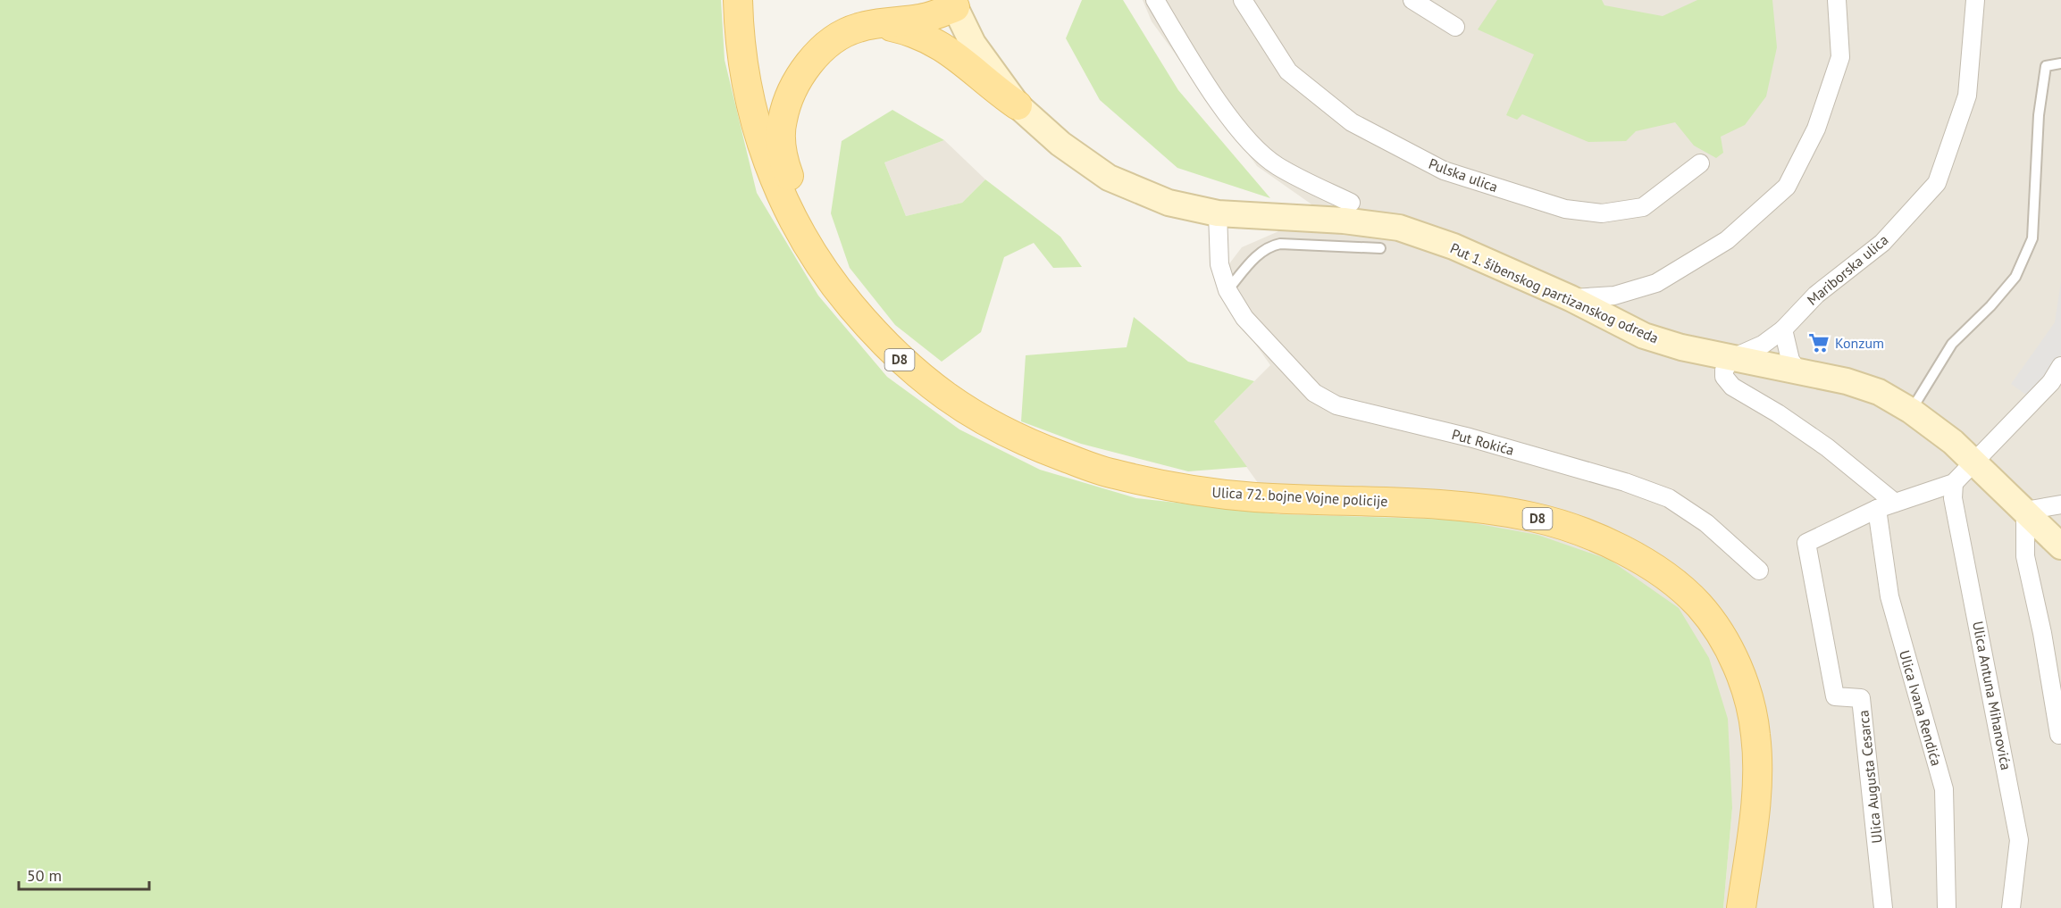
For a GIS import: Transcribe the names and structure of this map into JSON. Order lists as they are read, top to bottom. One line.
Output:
{"streets":{"main road":["D8","Ulica 72. bojne Vojne policije"],"street":["Pulska ulica","Mariborska ulica","Put 1. šibenskog partizanskog odreda","Put Rokića","Ulica Antuna Mihanovića","Ulica Ivana Rendića","Ulica Augusta Cesarca"]},"crossings":[["Mariborska ulica","Put 1. šibenskog partizanskog odreda"],["Put 1. šibenskog partizanskog odreda","Put Rokića"],["Ulica Ivana Rendića","Ulica Augusta Cesarca"]],"places":{"supermarket":["Konzum"]},"scale_bar":"50 m"}
